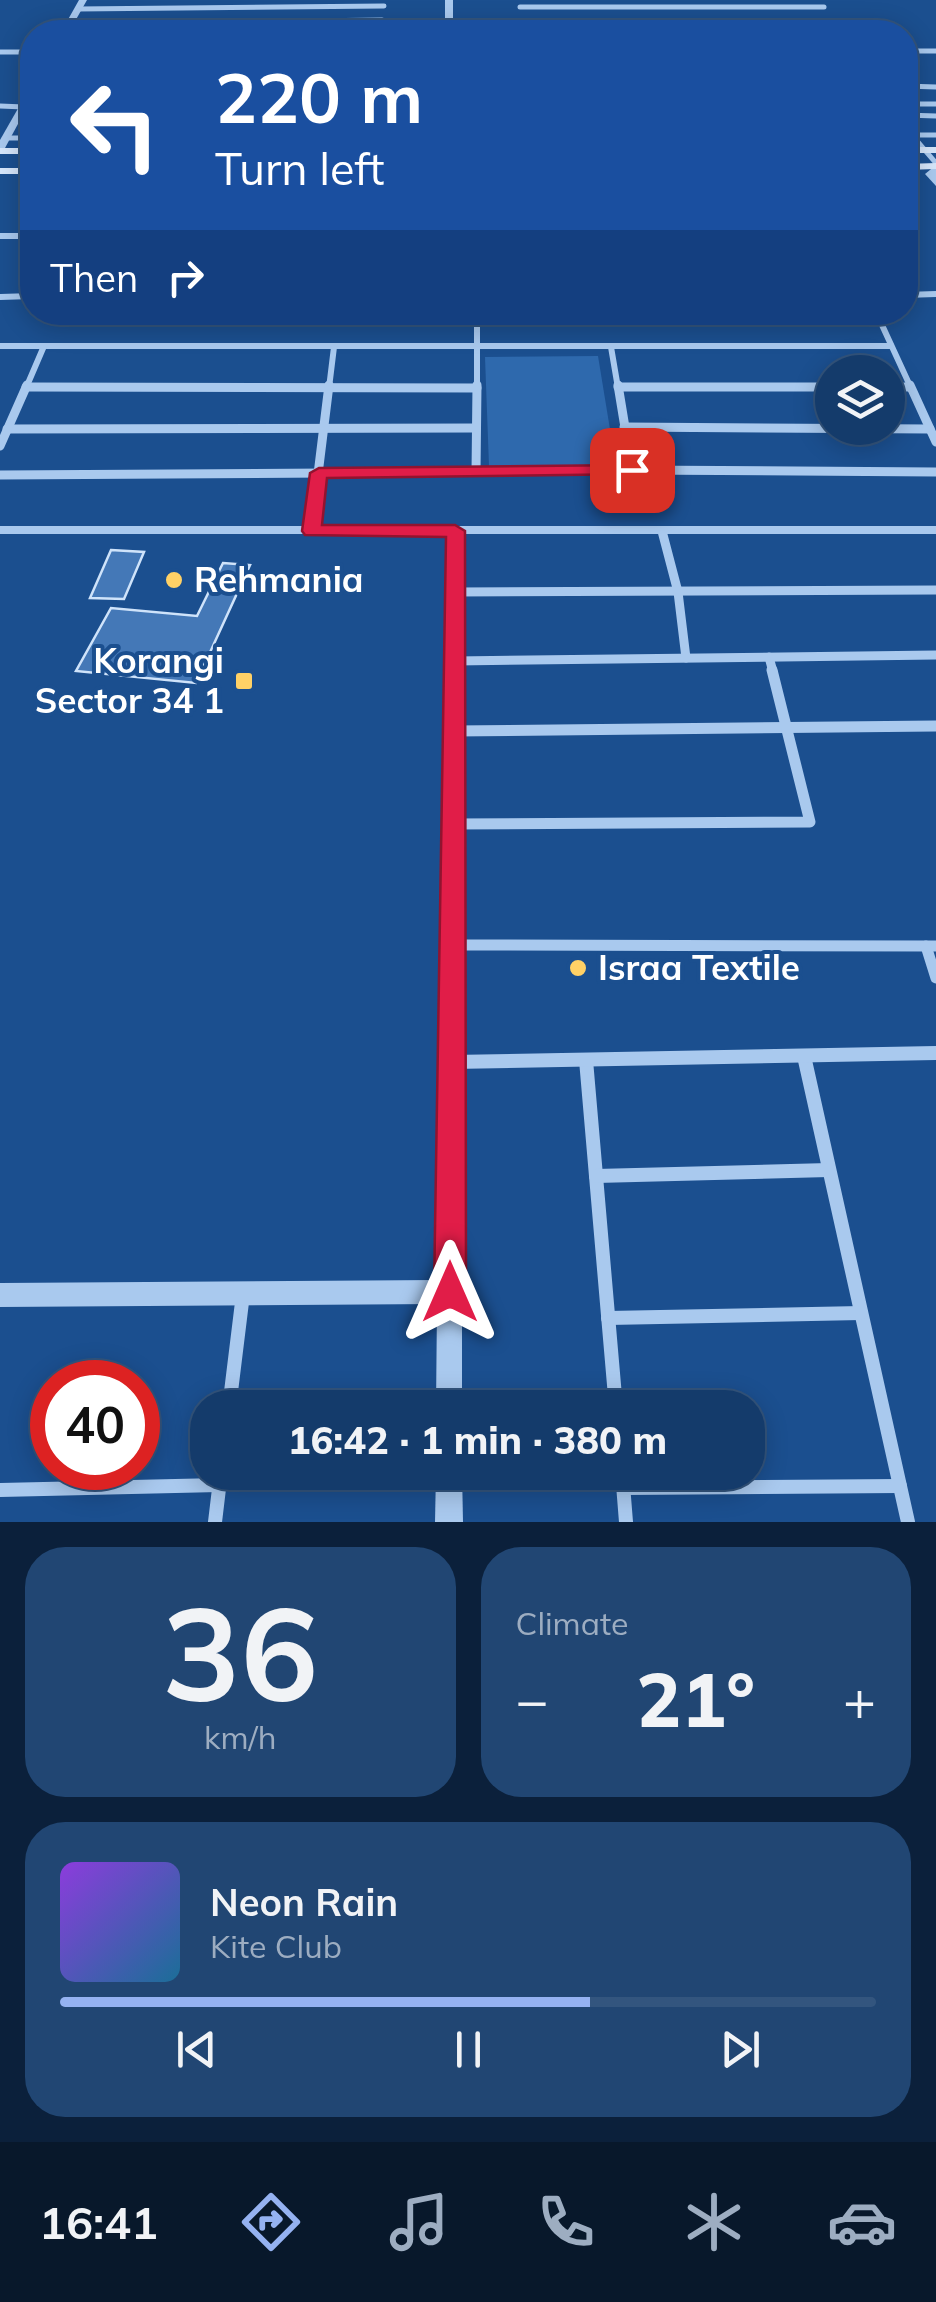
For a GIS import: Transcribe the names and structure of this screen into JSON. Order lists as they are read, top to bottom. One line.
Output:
{"places":{"other":["Rehmania","Israa Textile"],"transit":["Korangi Sector 34 1"]},"page":{"turn":["220 m","Turn left"],"then":"Then","limit":"40","trip":"16:42 · 1 min · 380 m","tile":[["36","km/h"],"Climate"],"heat":["−","21°","+"],"song":["Neon Rain","Kite Club"],"tabs":"16:41"}}
